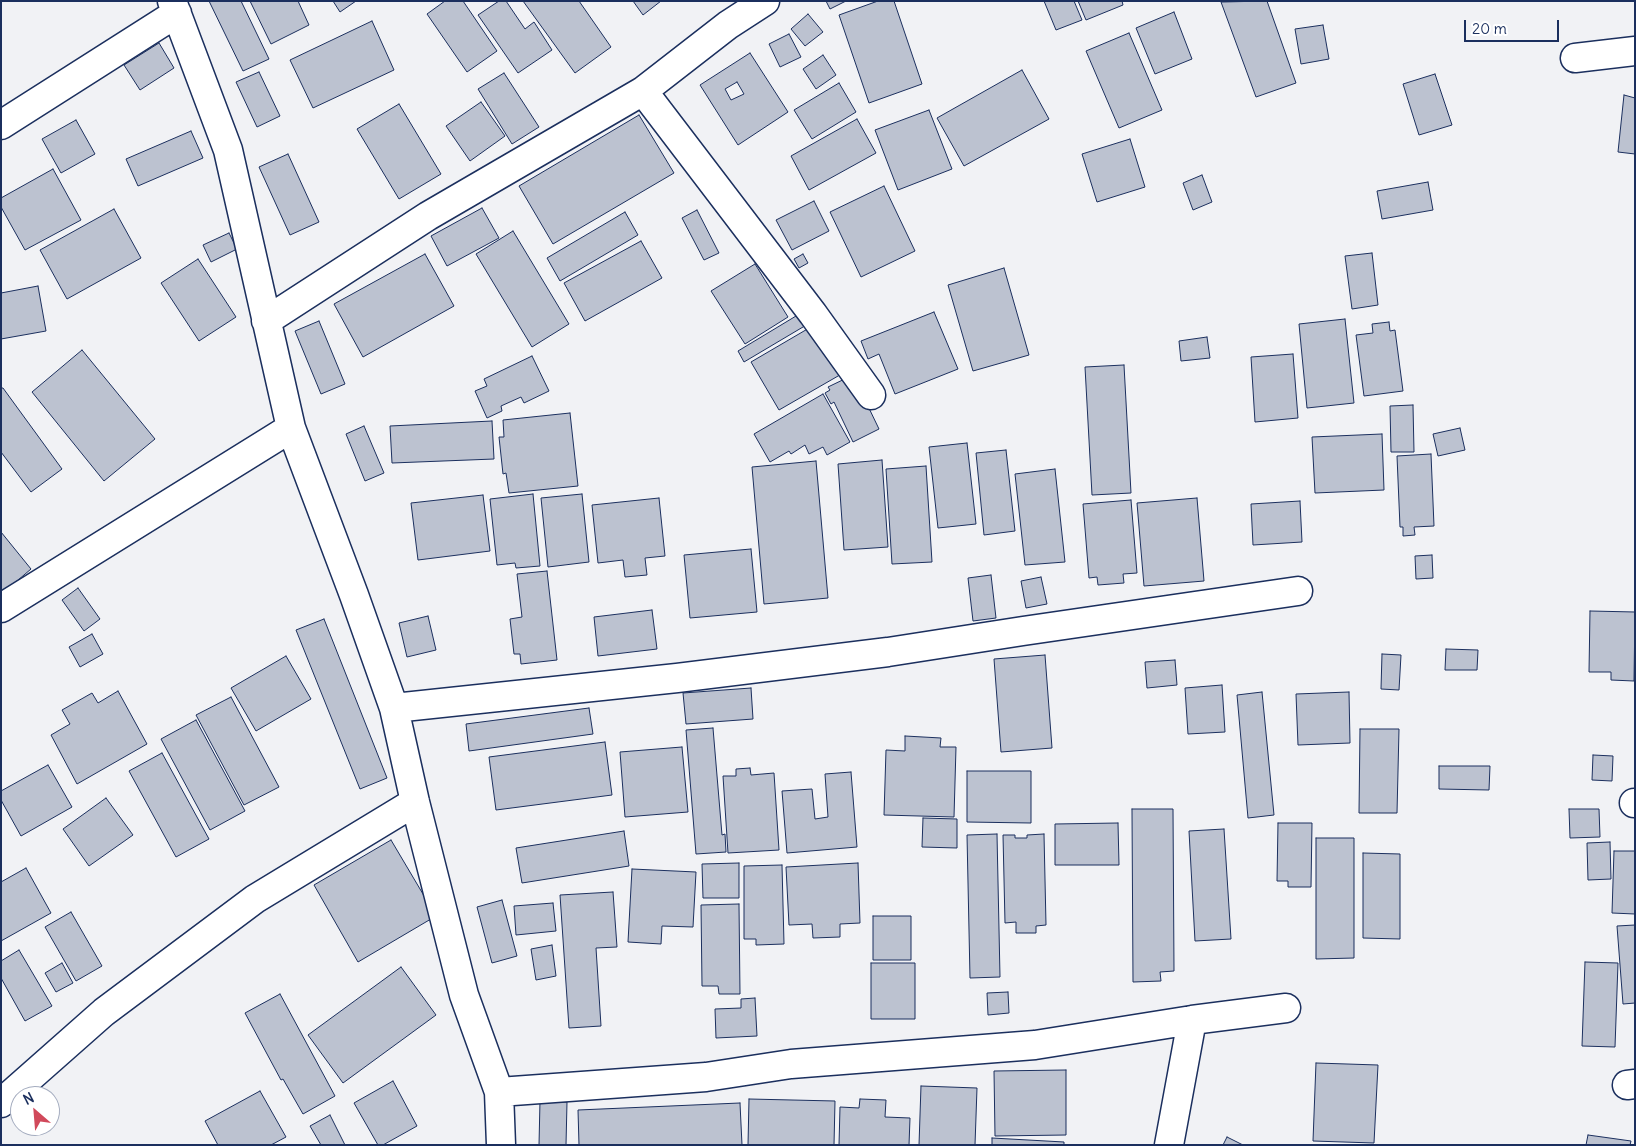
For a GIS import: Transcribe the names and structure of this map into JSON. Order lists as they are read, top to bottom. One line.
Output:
{"scale_bar":"20 m","north":"top left"}
